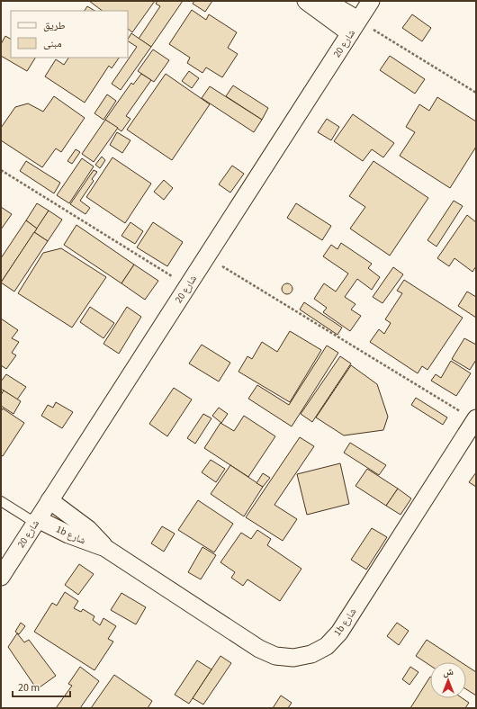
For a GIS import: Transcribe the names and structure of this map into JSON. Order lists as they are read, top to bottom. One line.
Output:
{"streets":{"street":["شارع 20","1b شارع"]},"crossings":[["شارع 20","1b شارع"]],"legend":["طريق","مبنى"],"scale_bar":"20 m","north":"top"}
